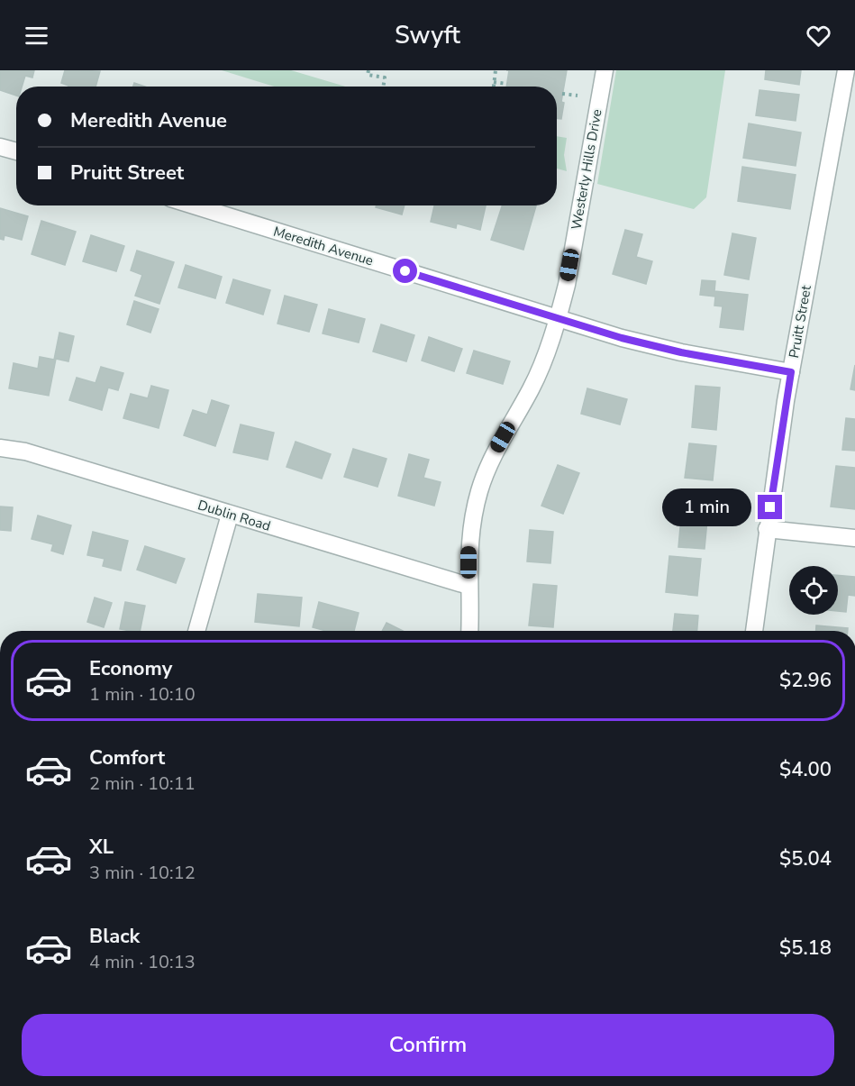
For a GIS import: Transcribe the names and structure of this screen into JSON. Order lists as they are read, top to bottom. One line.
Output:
{"streets":{"street":["Westerly Hills Drive","Meredith Avenue","Pruitt Street","Dublin Road"]},"crossings":[["Westerly Hills Drive","Meredith Avenue"],["Westerly Hills Drive","Dublin Road"],["Meredith Avenue","Pruitt Street"]],"page":{"header":"Swyft","banner":["Meredith Avenue","Pruitt Street"],"bubble":"1 min","list":[{"name":"Economy","note":"1 min · 10:10","value":"$2.96"},{"name":"Comfort","note":"2 min · 10:11","value":"$4.00"},{"name":"XL","note":"3 min · 10:12","value":"$5.04"},{"name":"Black","note":"4 min · 10:13","value":"$5.18"}],"buttons":"Confirm"}}
